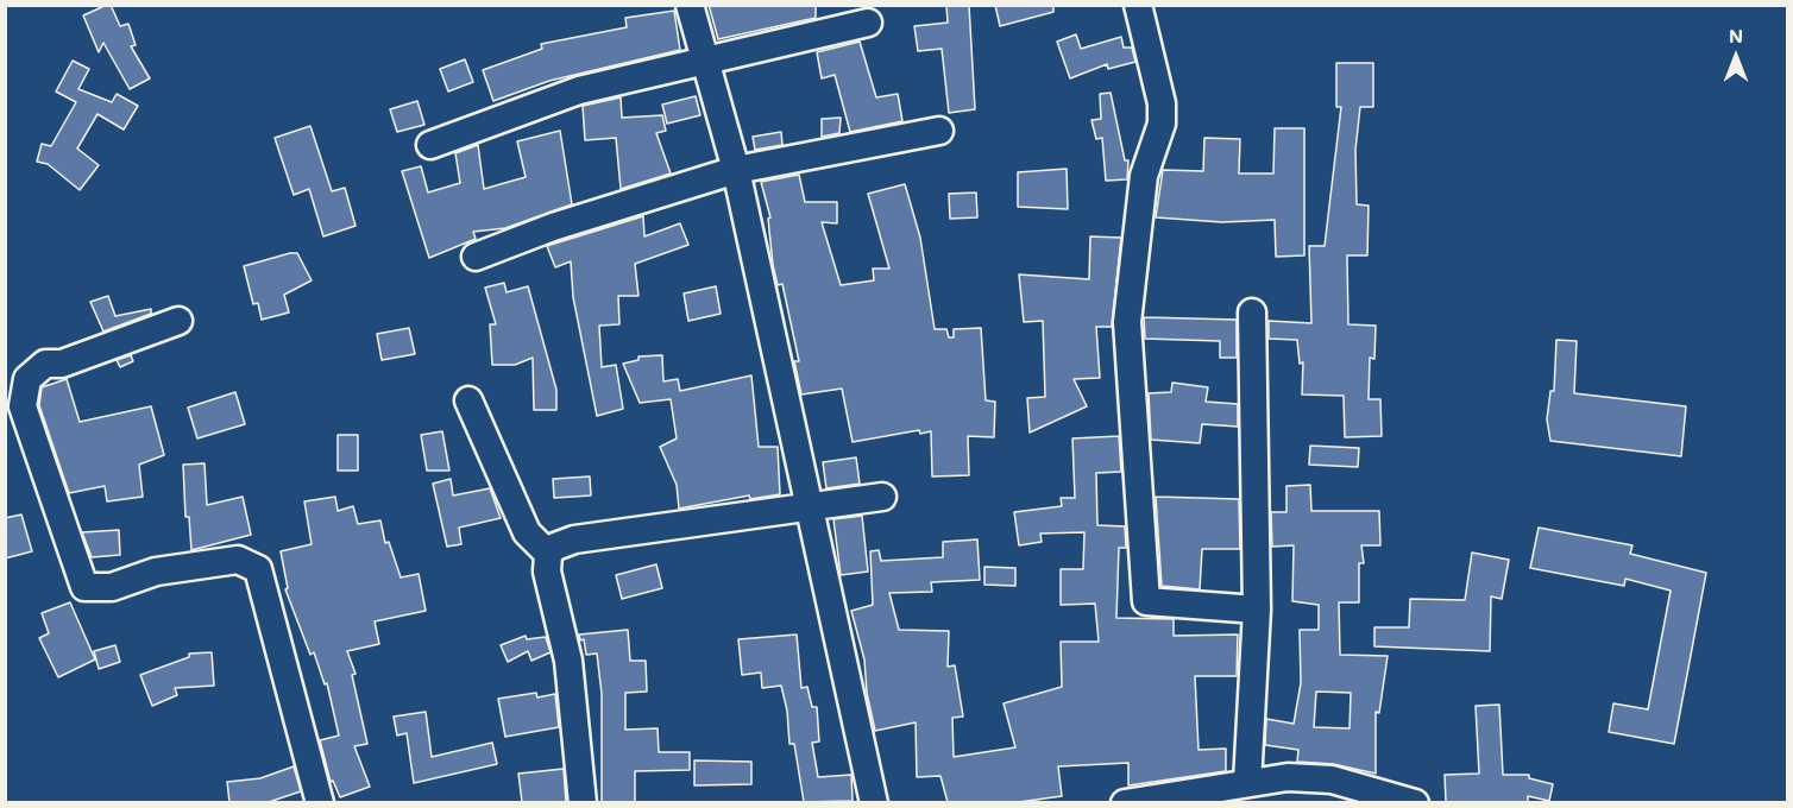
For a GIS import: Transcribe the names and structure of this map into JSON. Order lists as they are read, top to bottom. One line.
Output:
{"north":"top"}
